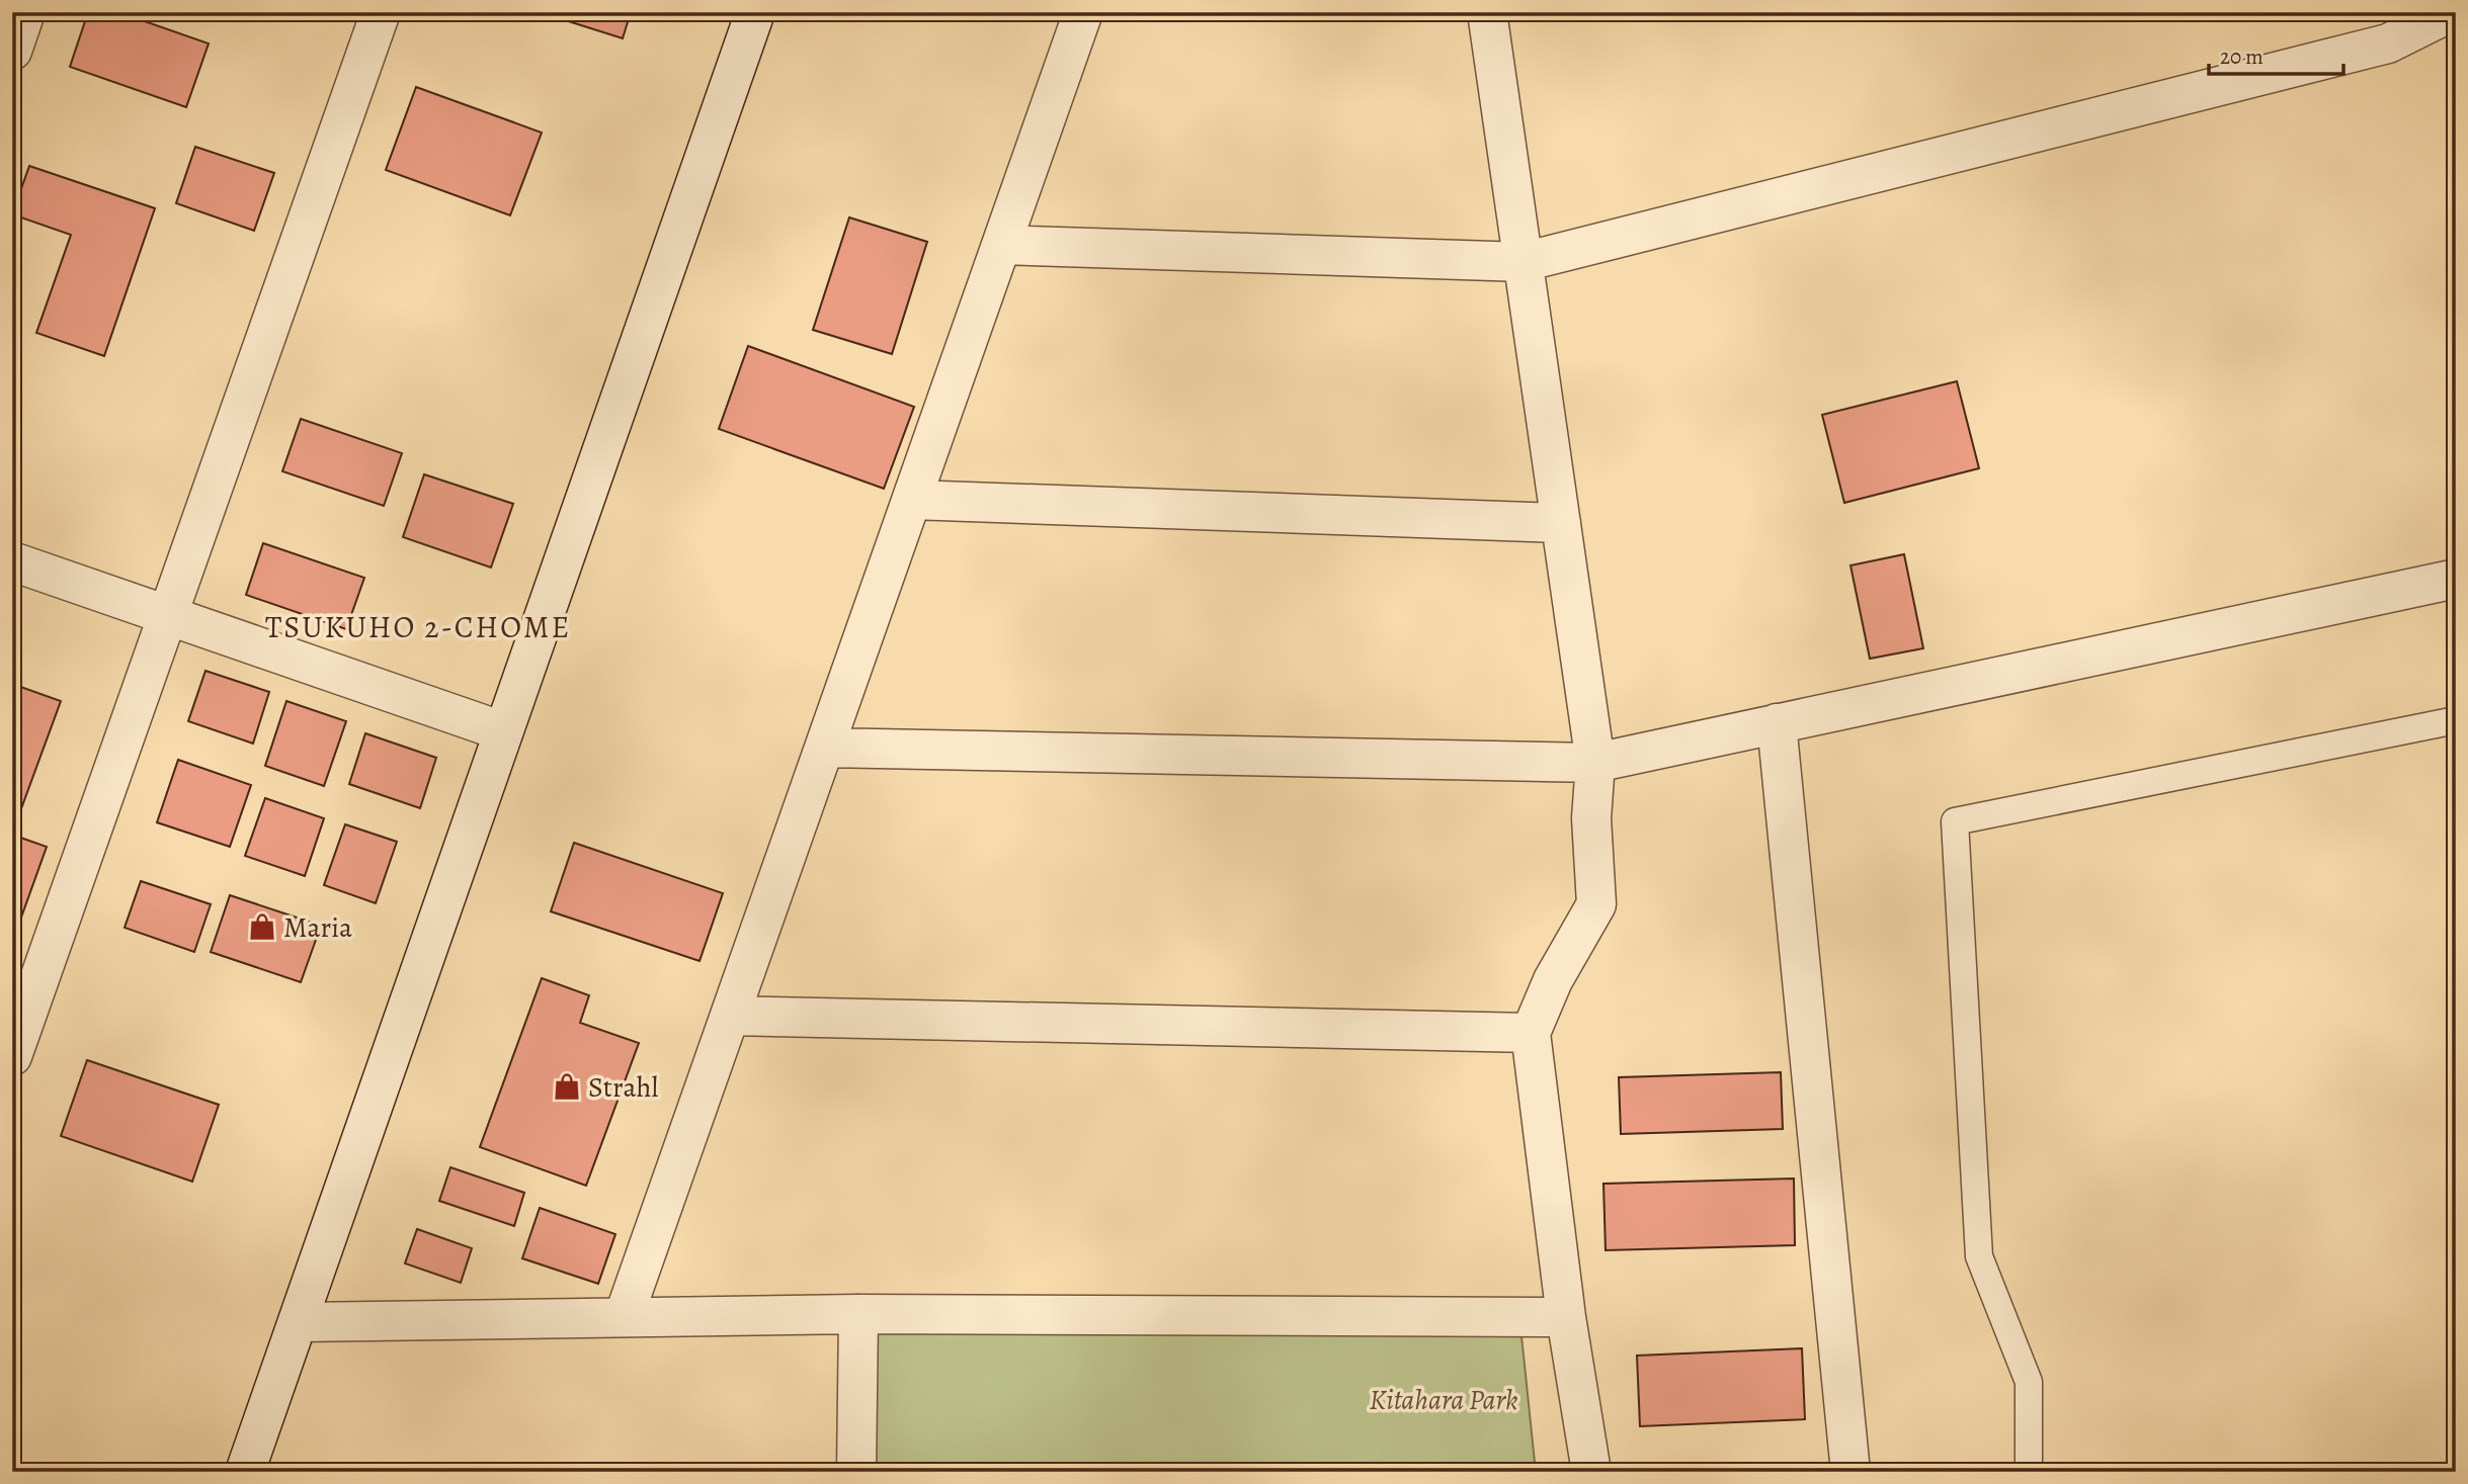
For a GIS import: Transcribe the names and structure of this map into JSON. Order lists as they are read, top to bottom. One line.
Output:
{"districts":["TSUKUHO 2-CHOME"],"parks":["Kitahara Park"],"places":{"shop":["Maria","Strahl"]},"scale_bar":"20 m"}
